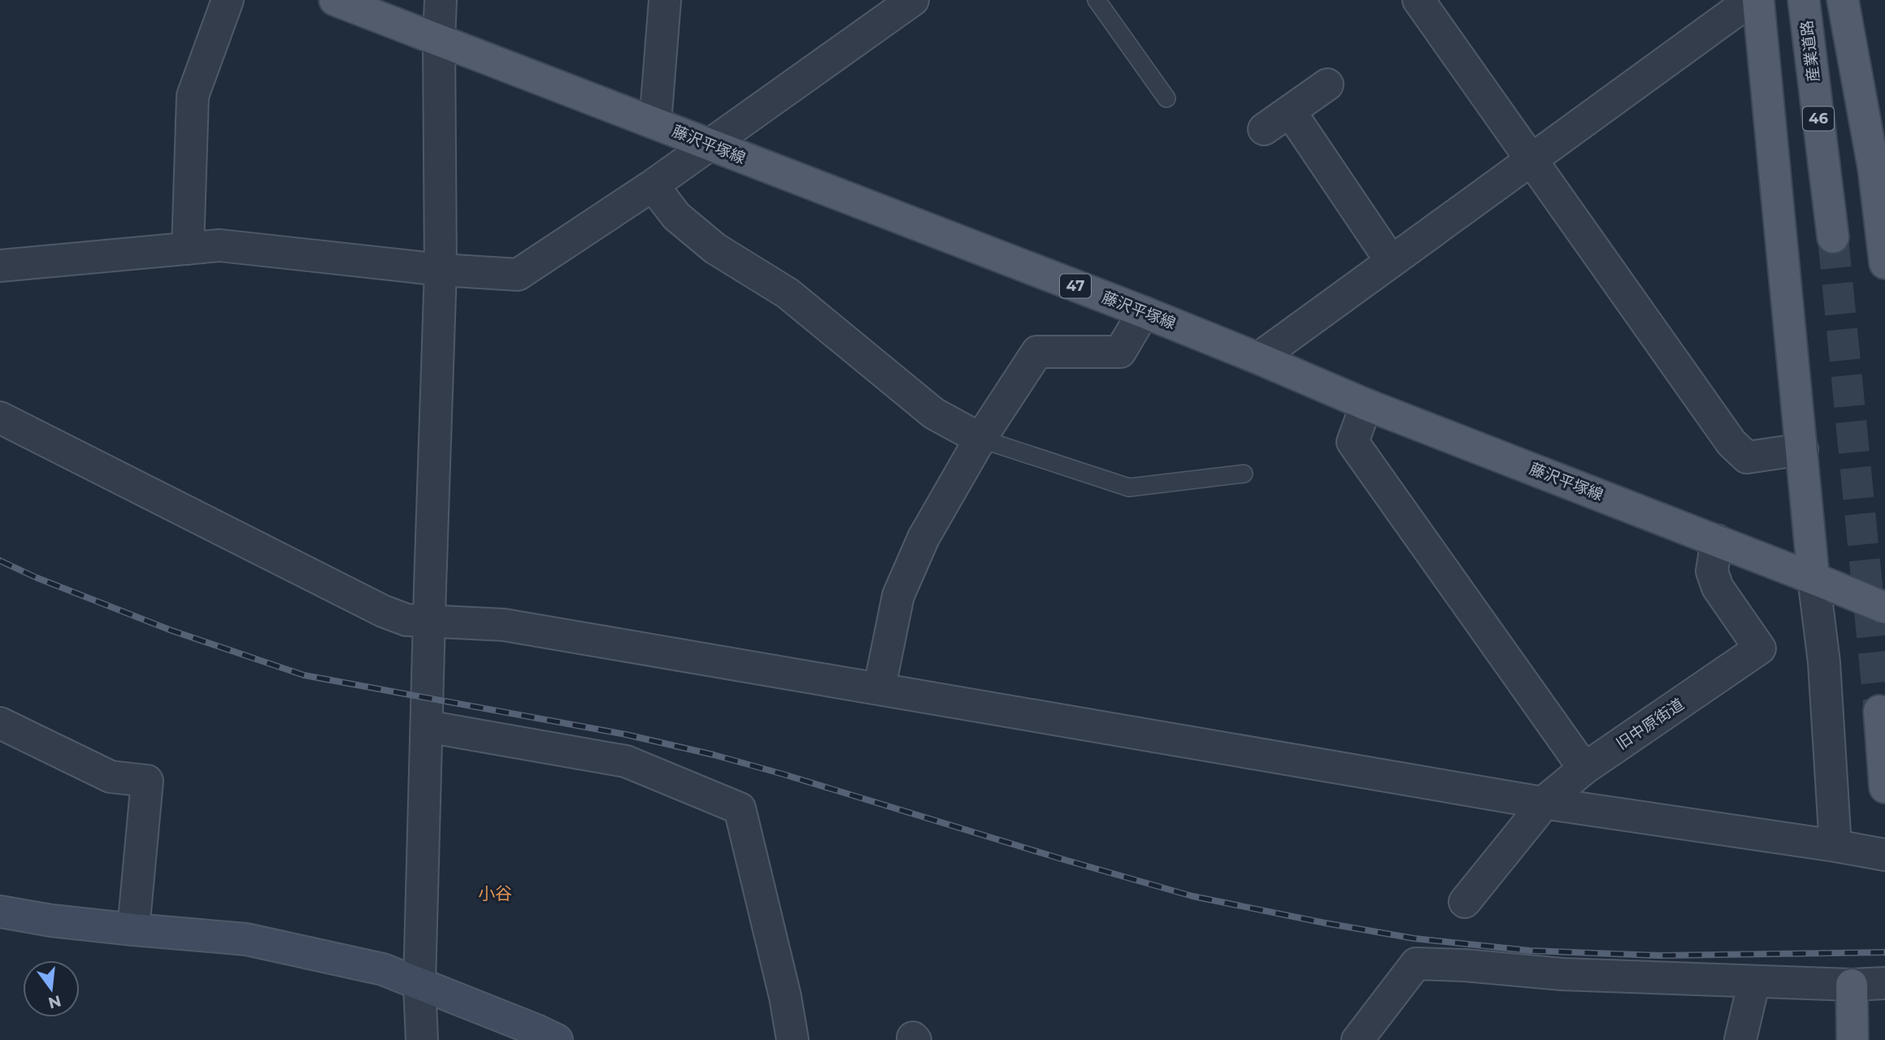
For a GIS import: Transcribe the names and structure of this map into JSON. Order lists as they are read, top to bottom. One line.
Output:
{"streets":{"main road":["産業道路","46","藤沢平塚線","47"],"street":["旧中原街道"]},"crossings":[["藤沢平塚線","47"],["藤沢平塚線","旧中原街道"]],"districts":["小谷"],"north":"bottom"}
